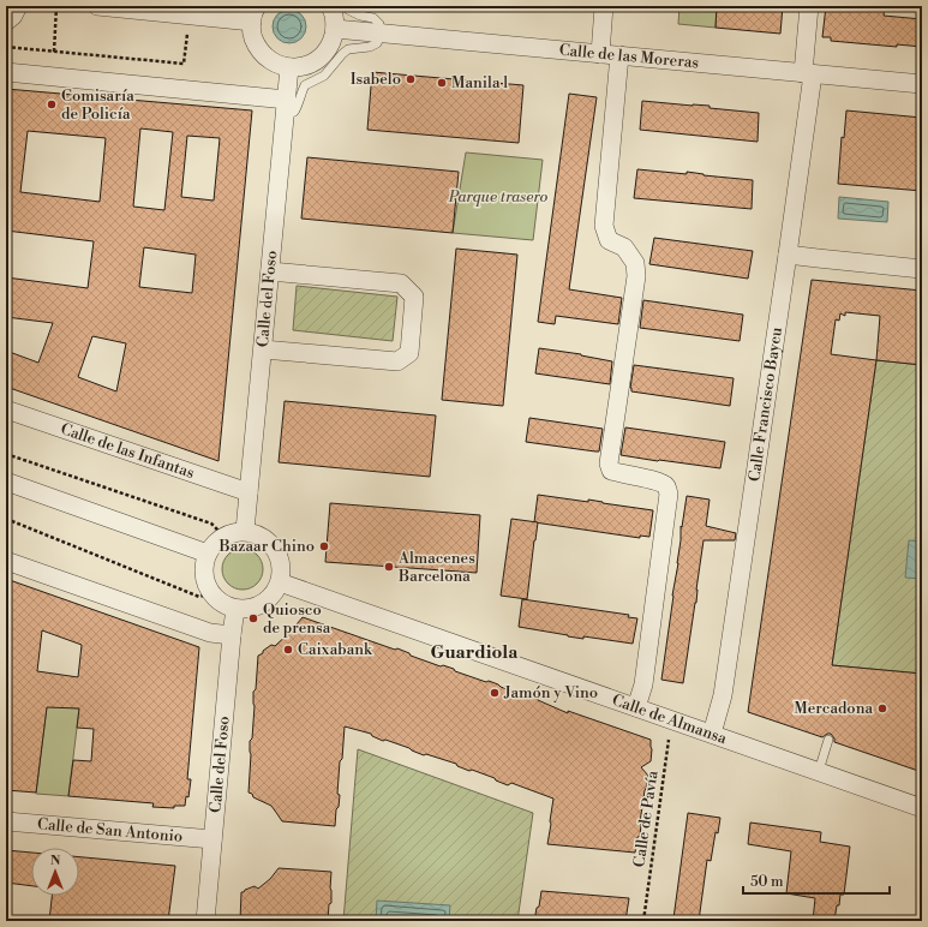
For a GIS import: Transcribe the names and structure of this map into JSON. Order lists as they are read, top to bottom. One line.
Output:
{"streets":{"street":["Calle de las Moreras","Calle del Foso","Calle Francisco Bayeu","Calle de las Infantas","Calle de Almansa","Calle de San Antonio"],"path":["Calle de Pavía"]},"crossings":[["Calle de las Moreras","Calle Francisco Bayeu"],["Calle del Foso","Calle de las Infantas"],["Calle del Foso","Calle de Almansa"],["Calle del Foso","Calle de San Antonio"],["Calle Francisco Bayeu","Calle de Almansa"],["Calle de Almansa","Calle de Pavía"]],"districts":["Guardiola"],"parks":["Parque trasero"],"places":["Isabelo","Manila l","Comisaría de Policía","Bazaar Chino","Almacenes Barcelona","Quiosco de prensa","Caixabank","Jamón y Vino","Mercadona"],"scale_bar":"50 m","north":"top"}
